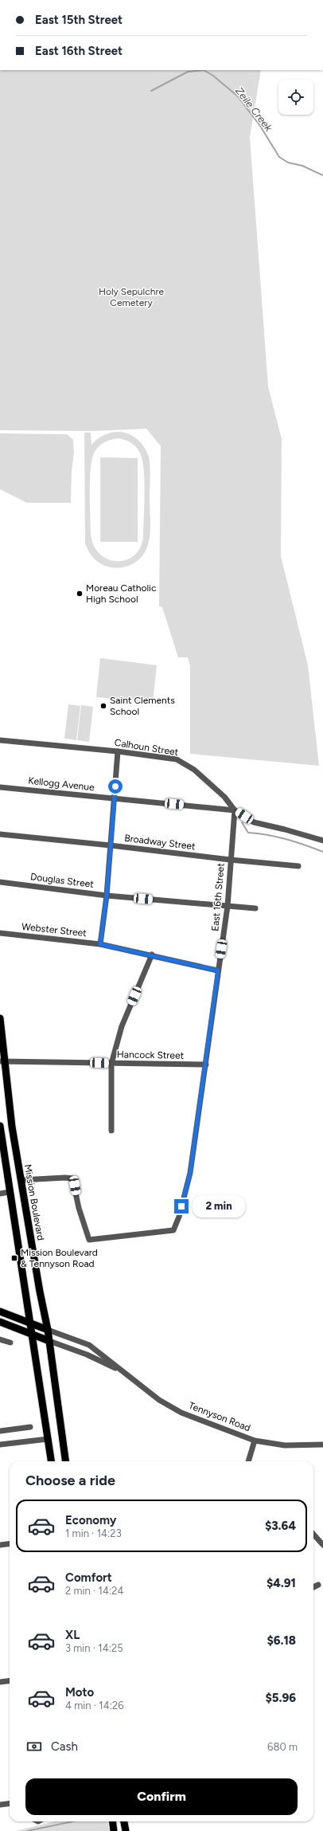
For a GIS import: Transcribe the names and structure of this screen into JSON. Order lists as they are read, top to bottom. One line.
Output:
{"streets":{"main road":["Mission Boulevard","Tennyson Road"],"street":["Calhoun Street","Kellogg Avenue","Broadway Street","Douglas Street","East 16th Street","Webster Street","Hancock Street"]},"crossings":[["Calhoun Street","Kellogg Avenue"],["Calhoun Street","East 16th Street"],["Kellogg Avenue","East 16th Street"],["Broadway Street","East 16th Street"],["Douglas Street","East 16th Street"],["East 16th Street","Webster Street"],["East 16th Street","Hancock Street"],["East 16th Street","Mission Boulevard"],["Hancock Street","Mission Boulevard"],["Mission Boulevard","Tennyson Road"]],"water":["Zeile Creek"],"parks":["Holy Sepulchre Cemetery"],"places":{"other":["Moreau Catholic High School","Saint Clements School"],"transit":["Mission Boulevard & Tennyson Road"]},"page":{"banner":["East 15th Street","East 16th Street"],"bubble":"2 min","heading":"Choose a ride","list":[{"name":"Economy","note":"1 min · 14:23","value":"$3.64"},{"name":"Comfort","note":"2 min · 14:24","value":"$4.91"},{"name":"XL","note":"3 min · 14:25","value":"$6.18"},{"name":"Moto","note":"4 min · 14:26","value":"$5.96"}],"pay":["Cash","680 m"],"buttons":"Confirm"}}
